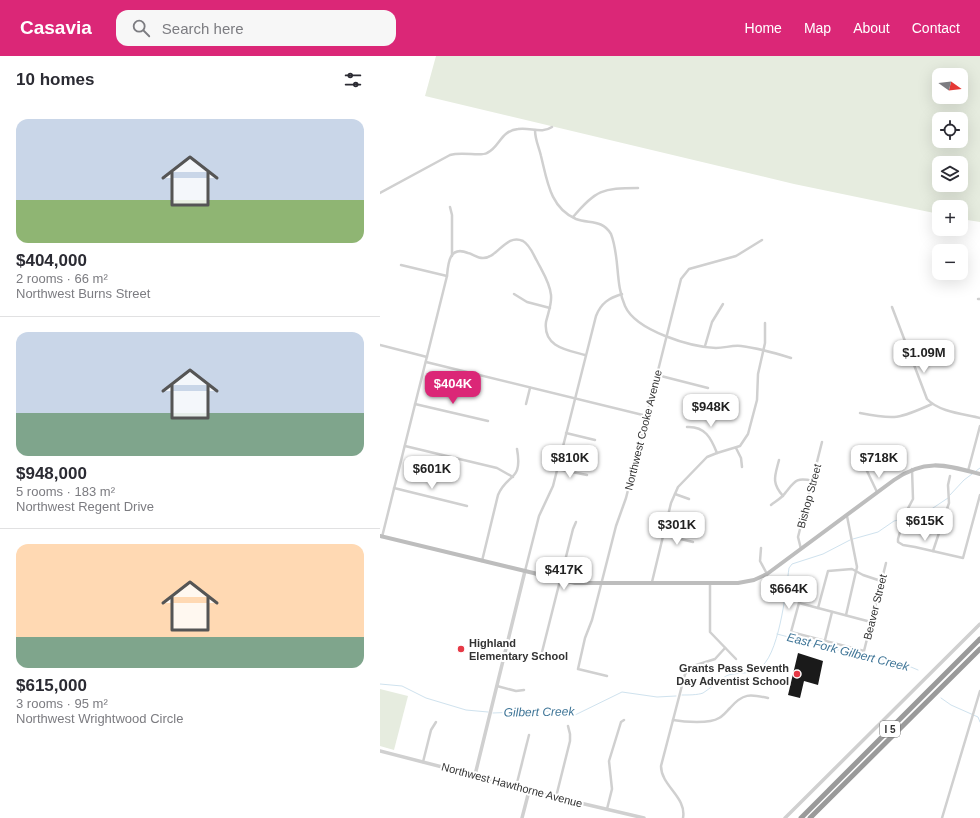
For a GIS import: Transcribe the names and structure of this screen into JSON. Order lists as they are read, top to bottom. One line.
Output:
{"streets":{"highway":["I 5"],"street":["Northwest Cooke Avenue","Bishop Street","Beaver Street","Northwest Hawthorne Avenue"]},"water":["East Fork Gilbert Creek","Gilbert Creek"],"places":["Highland Elementary School","Grants Pass Seventh Day Adventist School"],"north":"right","page":{"header":"Casavia","search":"Search here","nav":["Home","Map","About","Contact"],"heading":"10 homes","map_buttons":["+","−"],"list":[{"name":"$404,000","note":"2 rooms · 66 m² · Northwest Burns Street"},{"name":"$948,000","note":"5 rooms · 183 m² · Northwest Regent Drive"},{"name":"$615,000","note":"3 rooms · 95 m² · Northwest Wrightwood Circle"}],"price":["$1.09M","$404K","$948K","$810K","$718K","$601K","$615K","$301K","$417K","$664K"]}}
